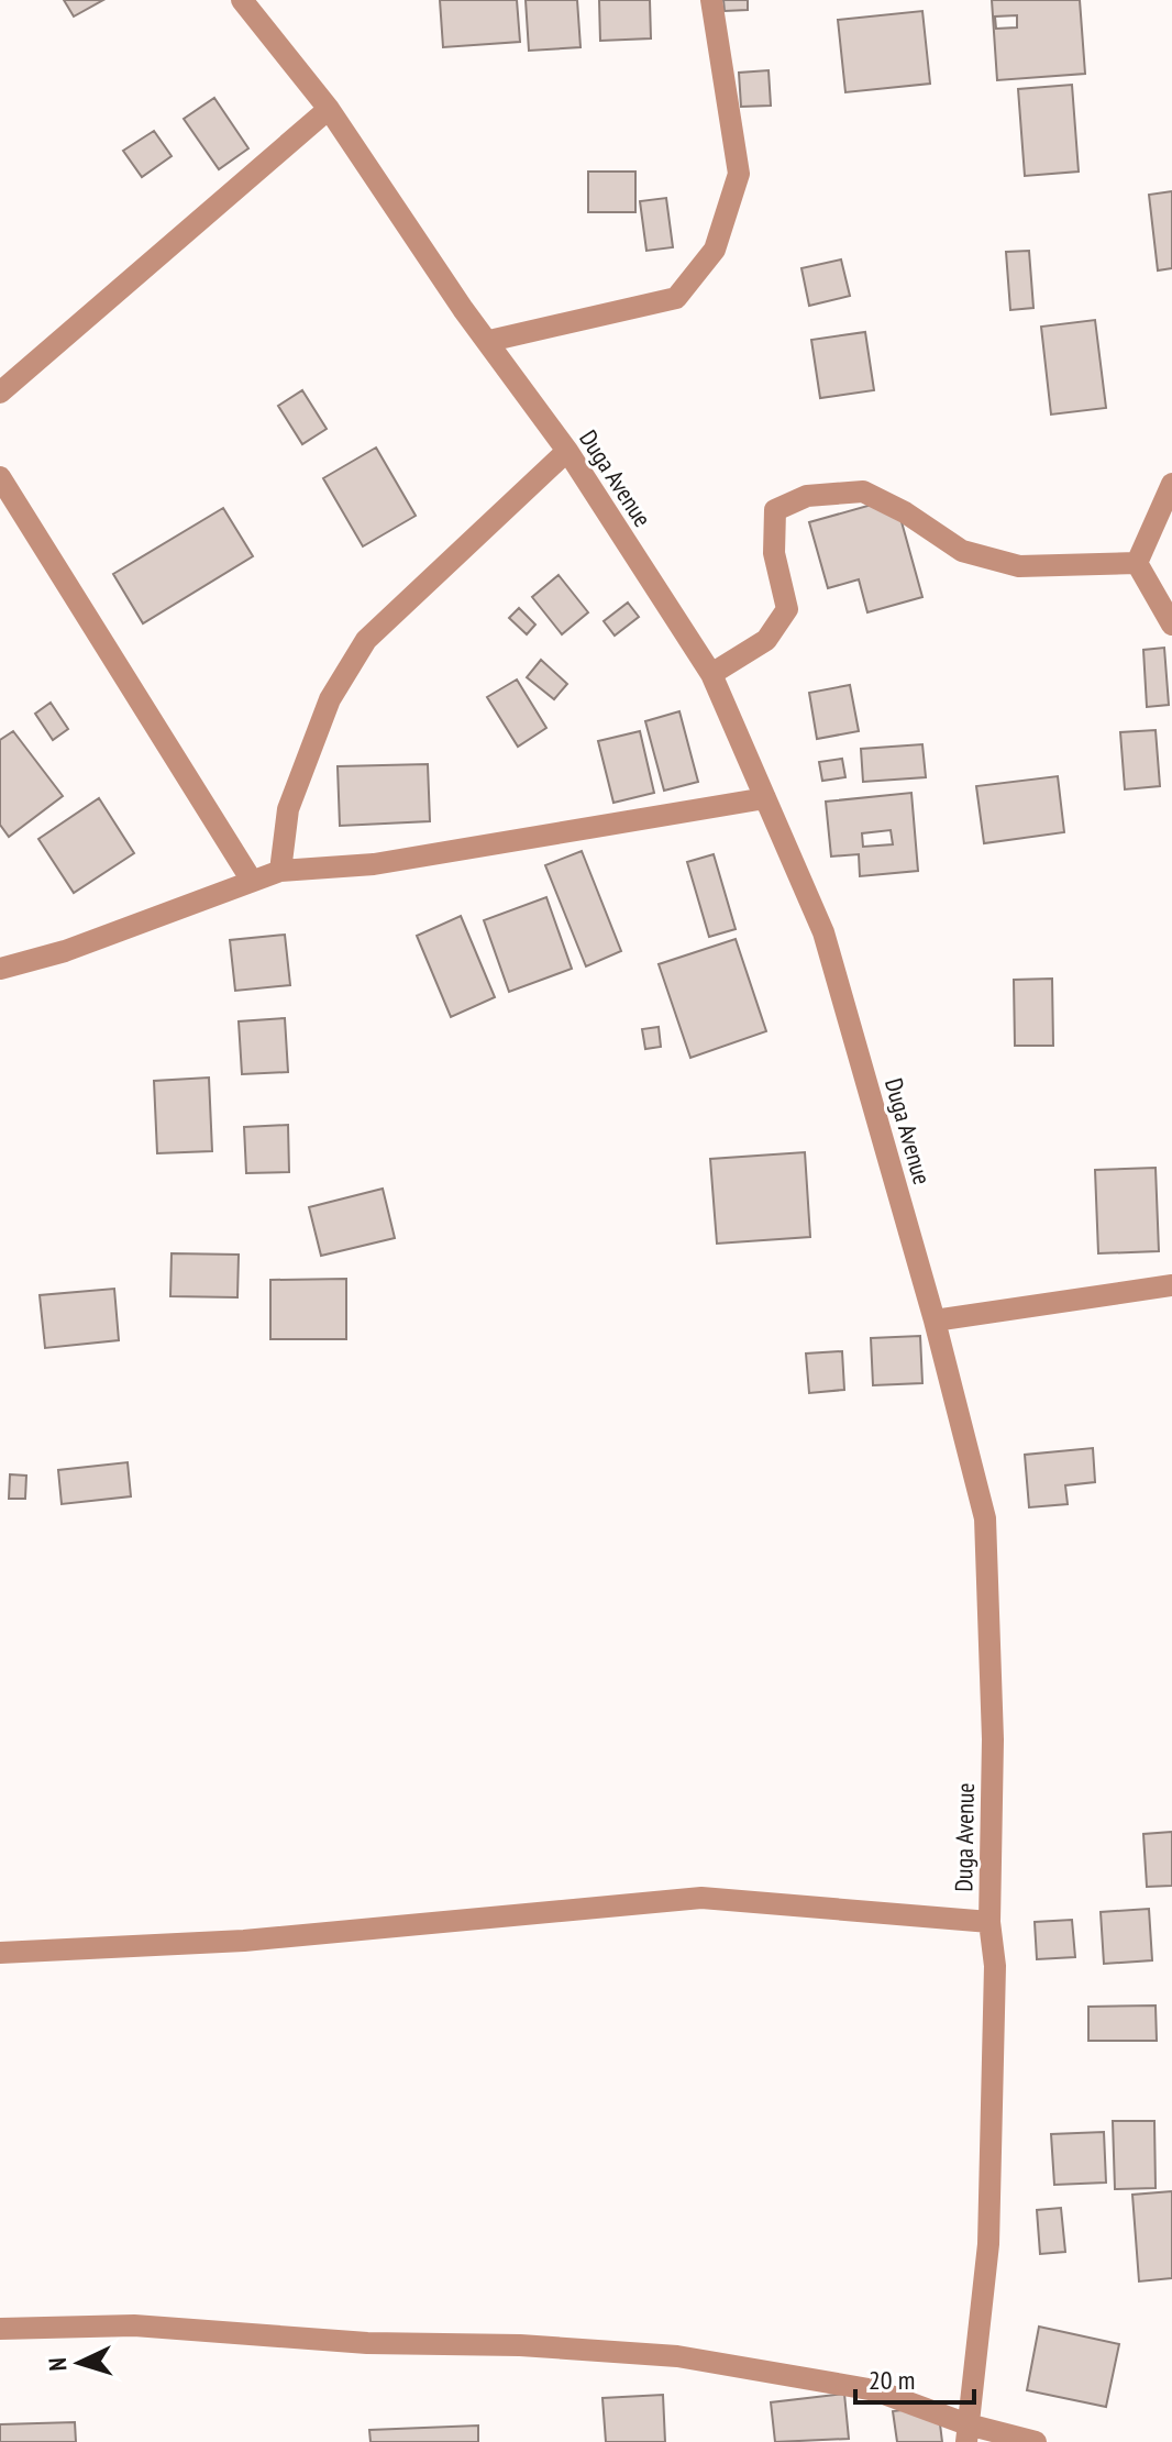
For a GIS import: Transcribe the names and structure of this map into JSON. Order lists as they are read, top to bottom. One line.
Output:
{"streets":{"street":["Duga Avenue"]},"scale_bar":"20 m","north":"left"}
